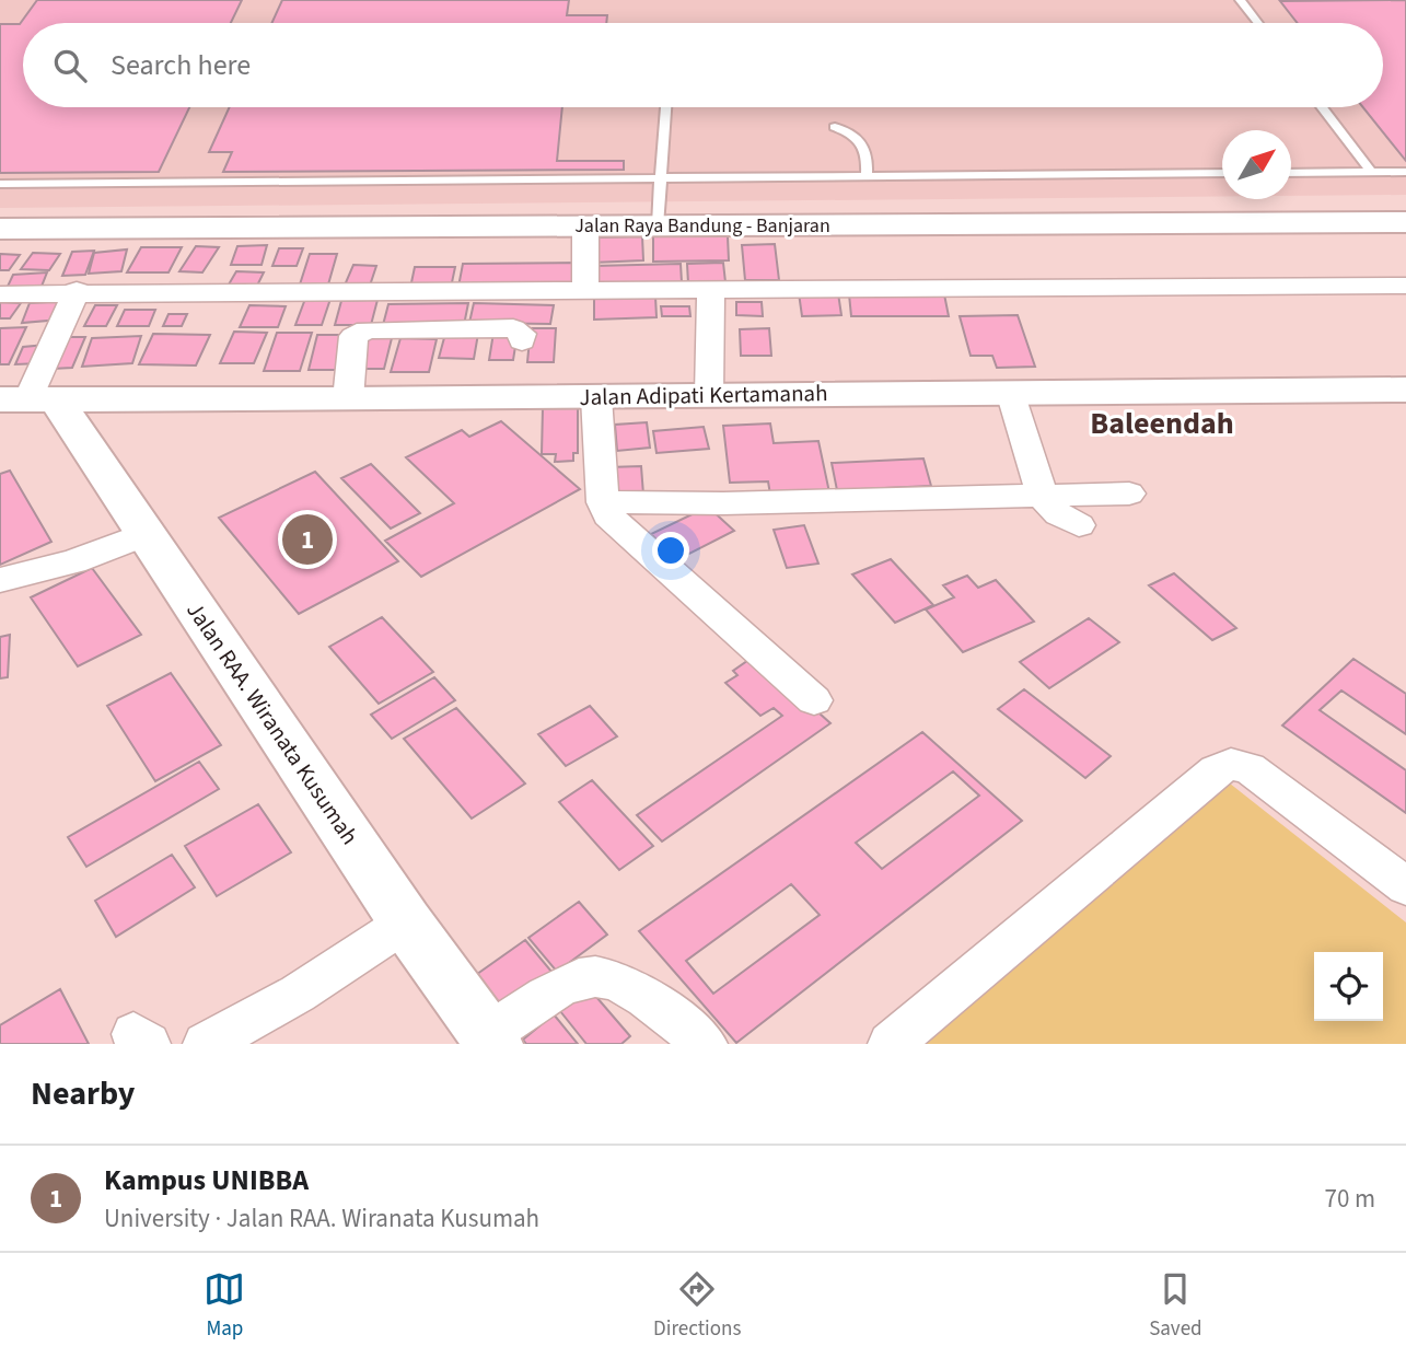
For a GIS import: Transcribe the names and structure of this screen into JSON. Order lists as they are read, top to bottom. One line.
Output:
{"streets":{"main road":["Jalan Raya Bandung - Banjaran","Jalan Adipati Kertamanah","Jalan RAA. Wiranata Kusumah"]},"crossings":[["Jalan Adipati Kertamanah","Jalan RAA. Wiranata Kusumah"]],"districts":["Baleendah"],"north":"top right","page":{"search":"Search here","pins":"1","heading":"Nearby","list":[{"mark":"1","name":"Kampus UNIBBA","note":"University · Jalan RAA. Wiranata Kusumah","value":"70 m"}],"nav":["Map","Directions","Saved"]}}
